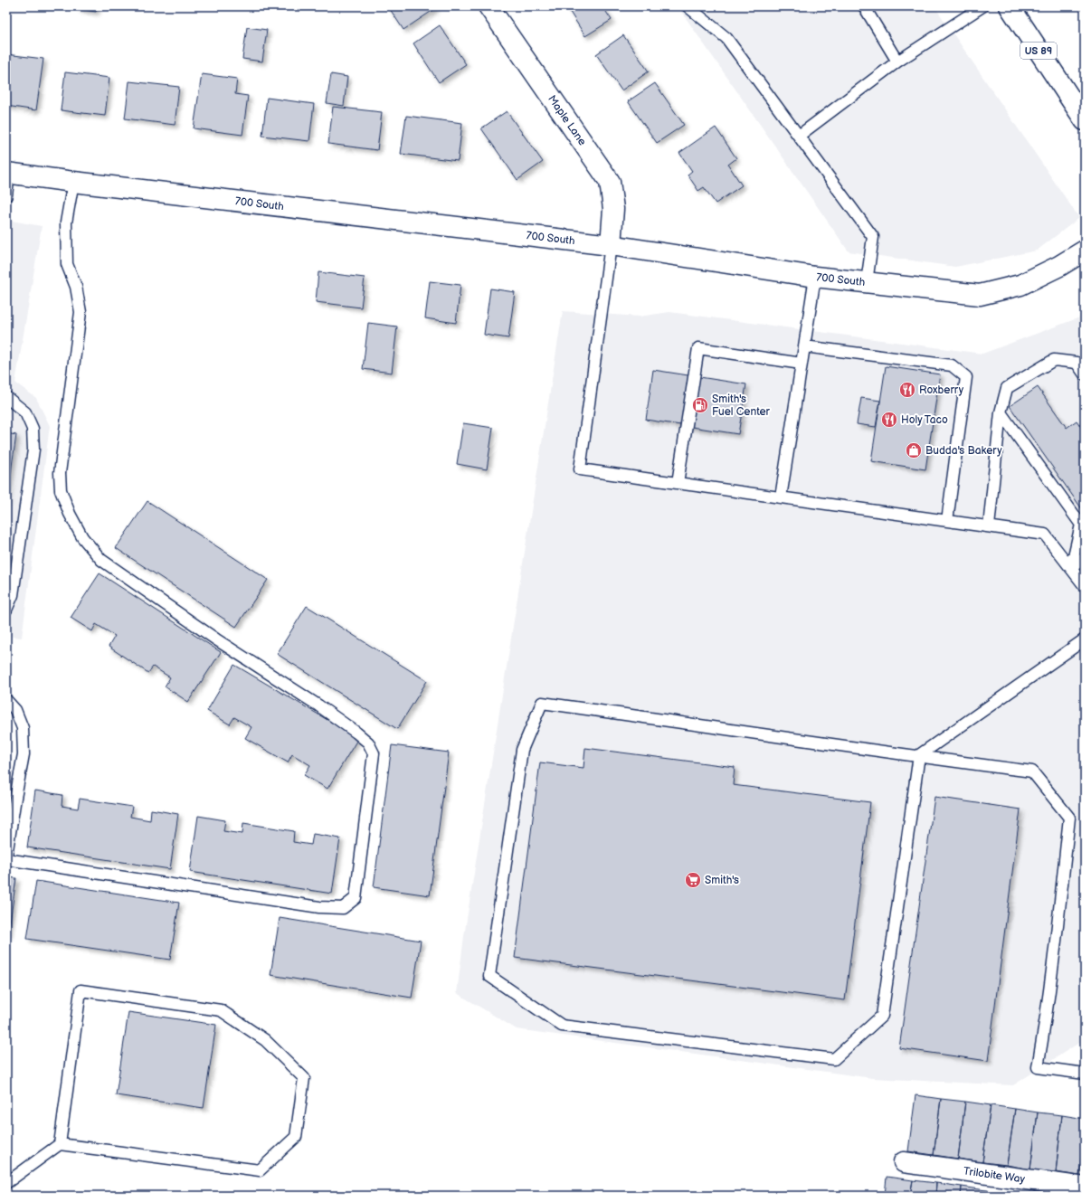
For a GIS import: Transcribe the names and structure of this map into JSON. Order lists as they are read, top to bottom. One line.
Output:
{"streets":{"street":["US 89","Maple Lane","700 South","Trilobite Way"]},"crossings":[["Maple Lane","700 South"]],"places":{"restaurant":["Roxberry","Holy Taco"],"fuel station":["Smith's Fuel Center"],"shop":["Budda's Bakery"],"supermarket":["Smith's"]}}
